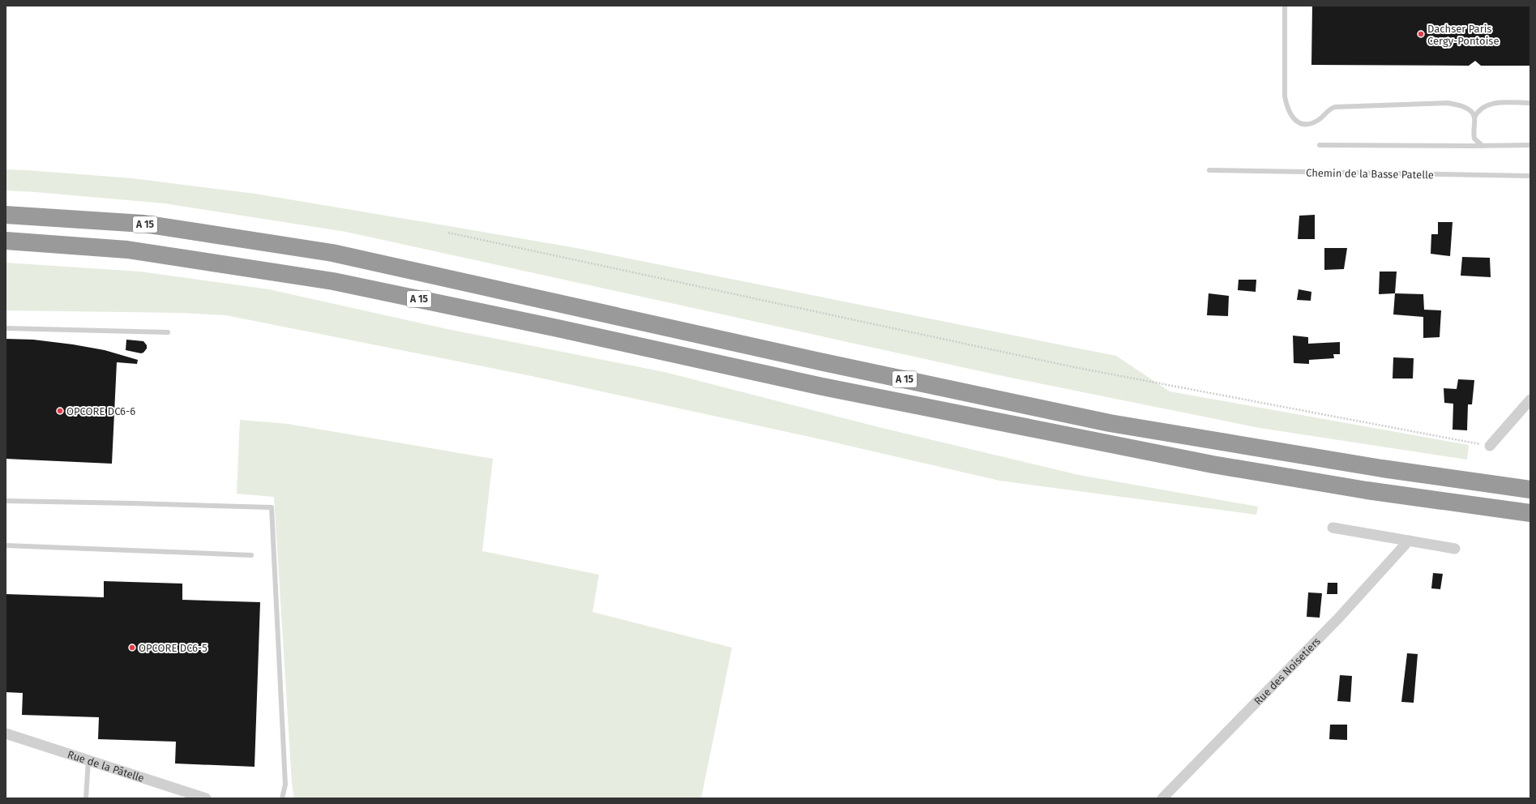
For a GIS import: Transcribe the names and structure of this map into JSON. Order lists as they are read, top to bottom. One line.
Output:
{"streets":{"highway":["A 15"],"street":["Rue des Noisetiers","Rue de la Pâtelle"],"lane":["Chemin de la Basse Patelle"]},"places":["Dachser Paris Cergy-Pontoise","OPCORE DC6-6","OPCORE DC6-5"]}
